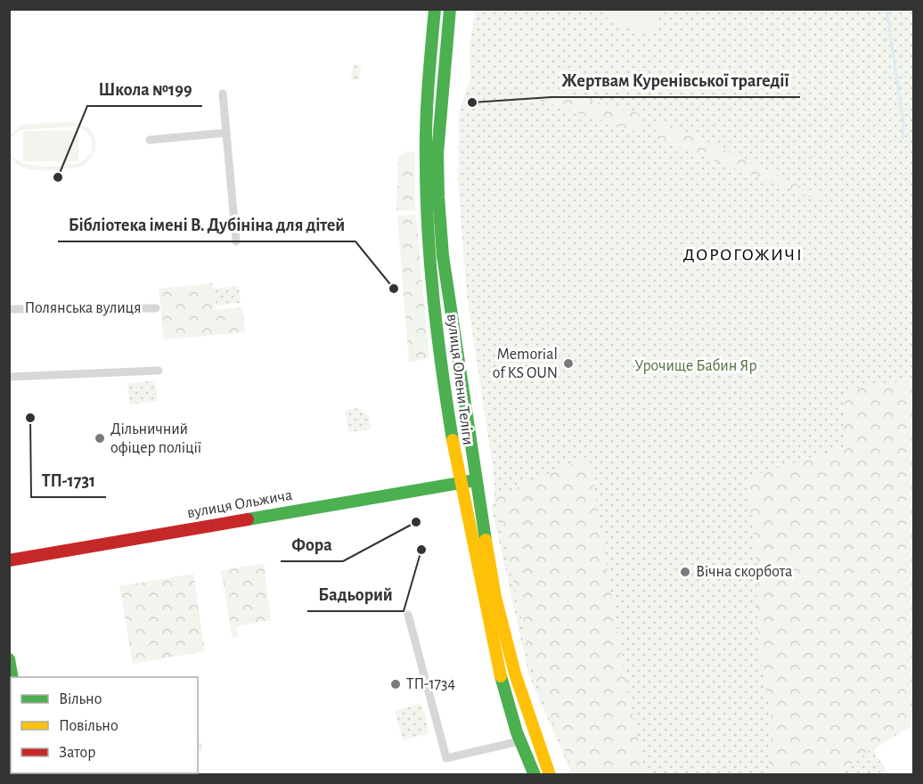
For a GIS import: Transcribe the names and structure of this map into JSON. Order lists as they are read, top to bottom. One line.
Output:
{"streets":{"main road":["вулиця Олени Теліги","вулиця Ольжича"],"street":["Полянська вулиця"]},"crossings":[["вулиця Олени Теліги","вулиця Ольжича"]],"districts":["ДОРОГОЖИЧІ"],"parks":["Урочище Бабин Яр"],"places":["Жертвам Куренівської трагедії","Школа №199","Бібліотека імені В. Дубініна для дітей","Memorial of KS OUN","ТП-1731","Дільничний офіцер поліції","Фора","Бадьорий","Вічна скорбота","ТП-1734"],"legend":["Вільно","Повільно","Затор"]}
